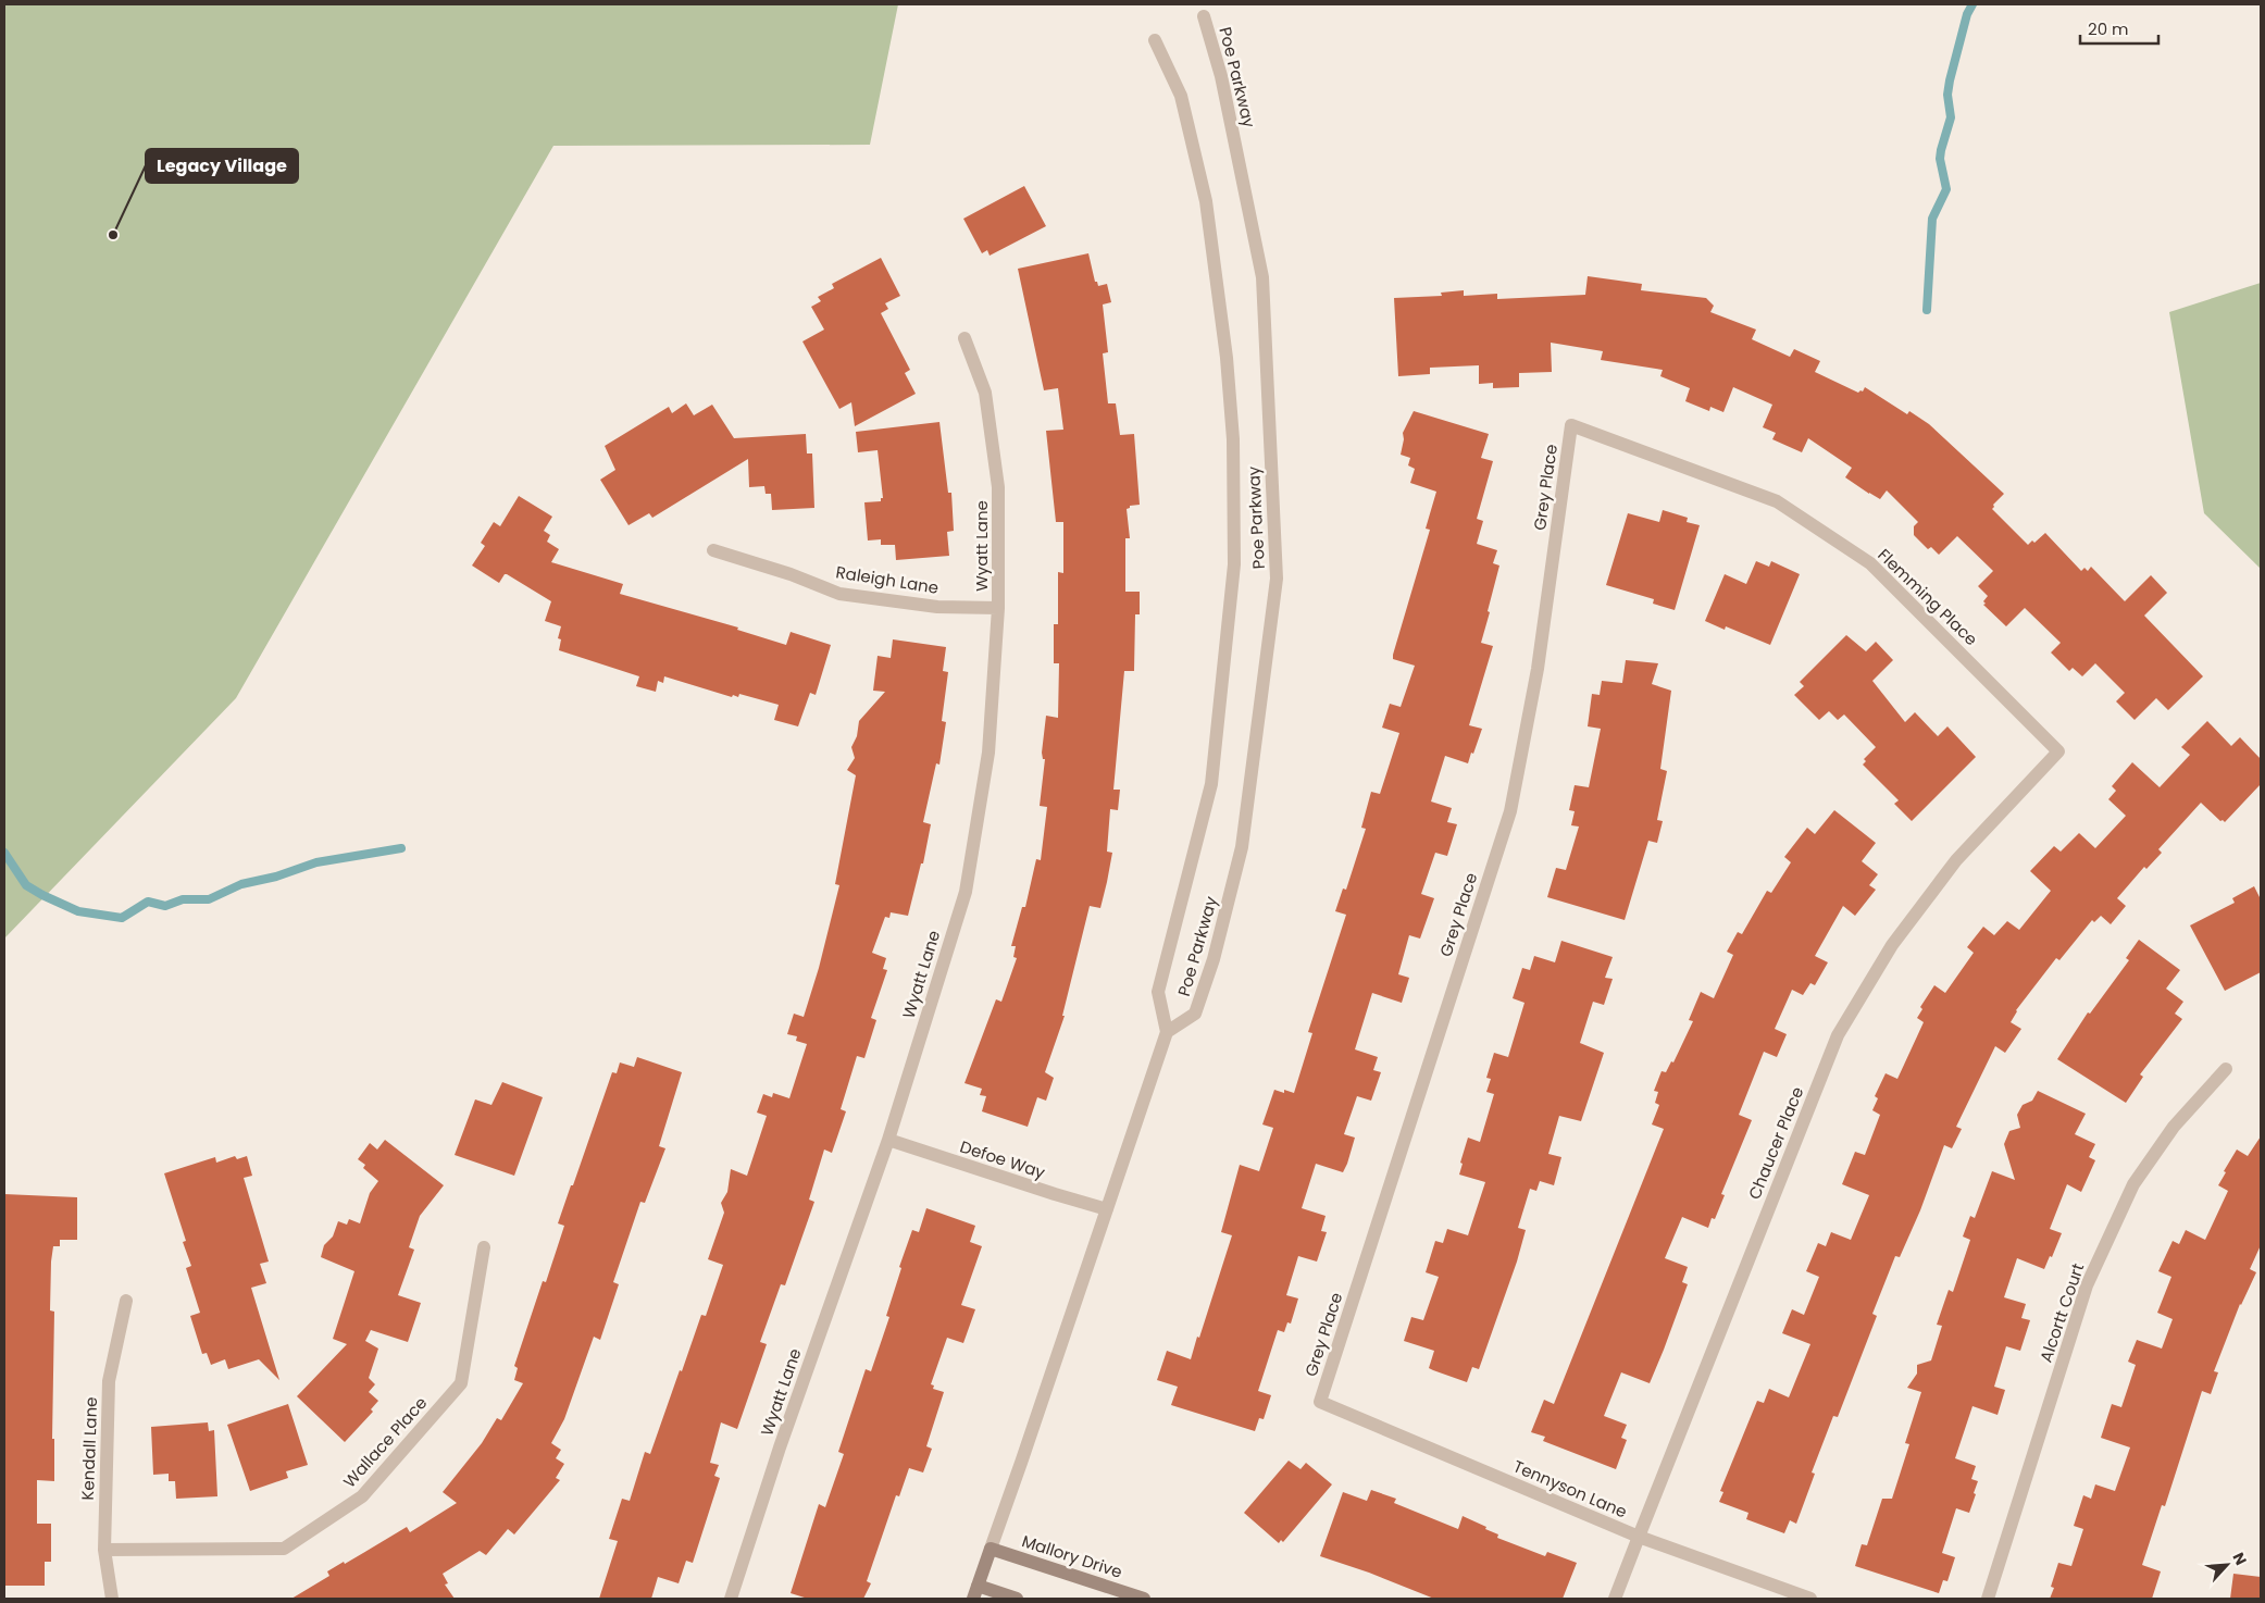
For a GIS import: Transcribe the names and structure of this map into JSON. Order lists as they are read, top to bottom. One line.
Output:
{"streets":{"main road":["Mallory Drive"],"street":["Poe Parkway","Grey Place","Wyatt Lane","Raleigh Lane","Flemming Place","Chaucer Place","Defoe Way","Alcortt Court","Wallace Place","Kendall Lane","Tennyson Lane"]},"crossings":[["Grey Place","Flemming Place"],["Grey Place","Tennyson Lane"],["Wyatt Lane","Raleigh Lane"],["Wyatt Lane","Defoe Way"],["Flemming Place","Chaucer Place"],["Chaucer Place","Tennyson Lane"],["Wallace Place","Kendall Lane"]],"places":["Legacy Village"],"scale_bar":"20 m","north":"top right"}
